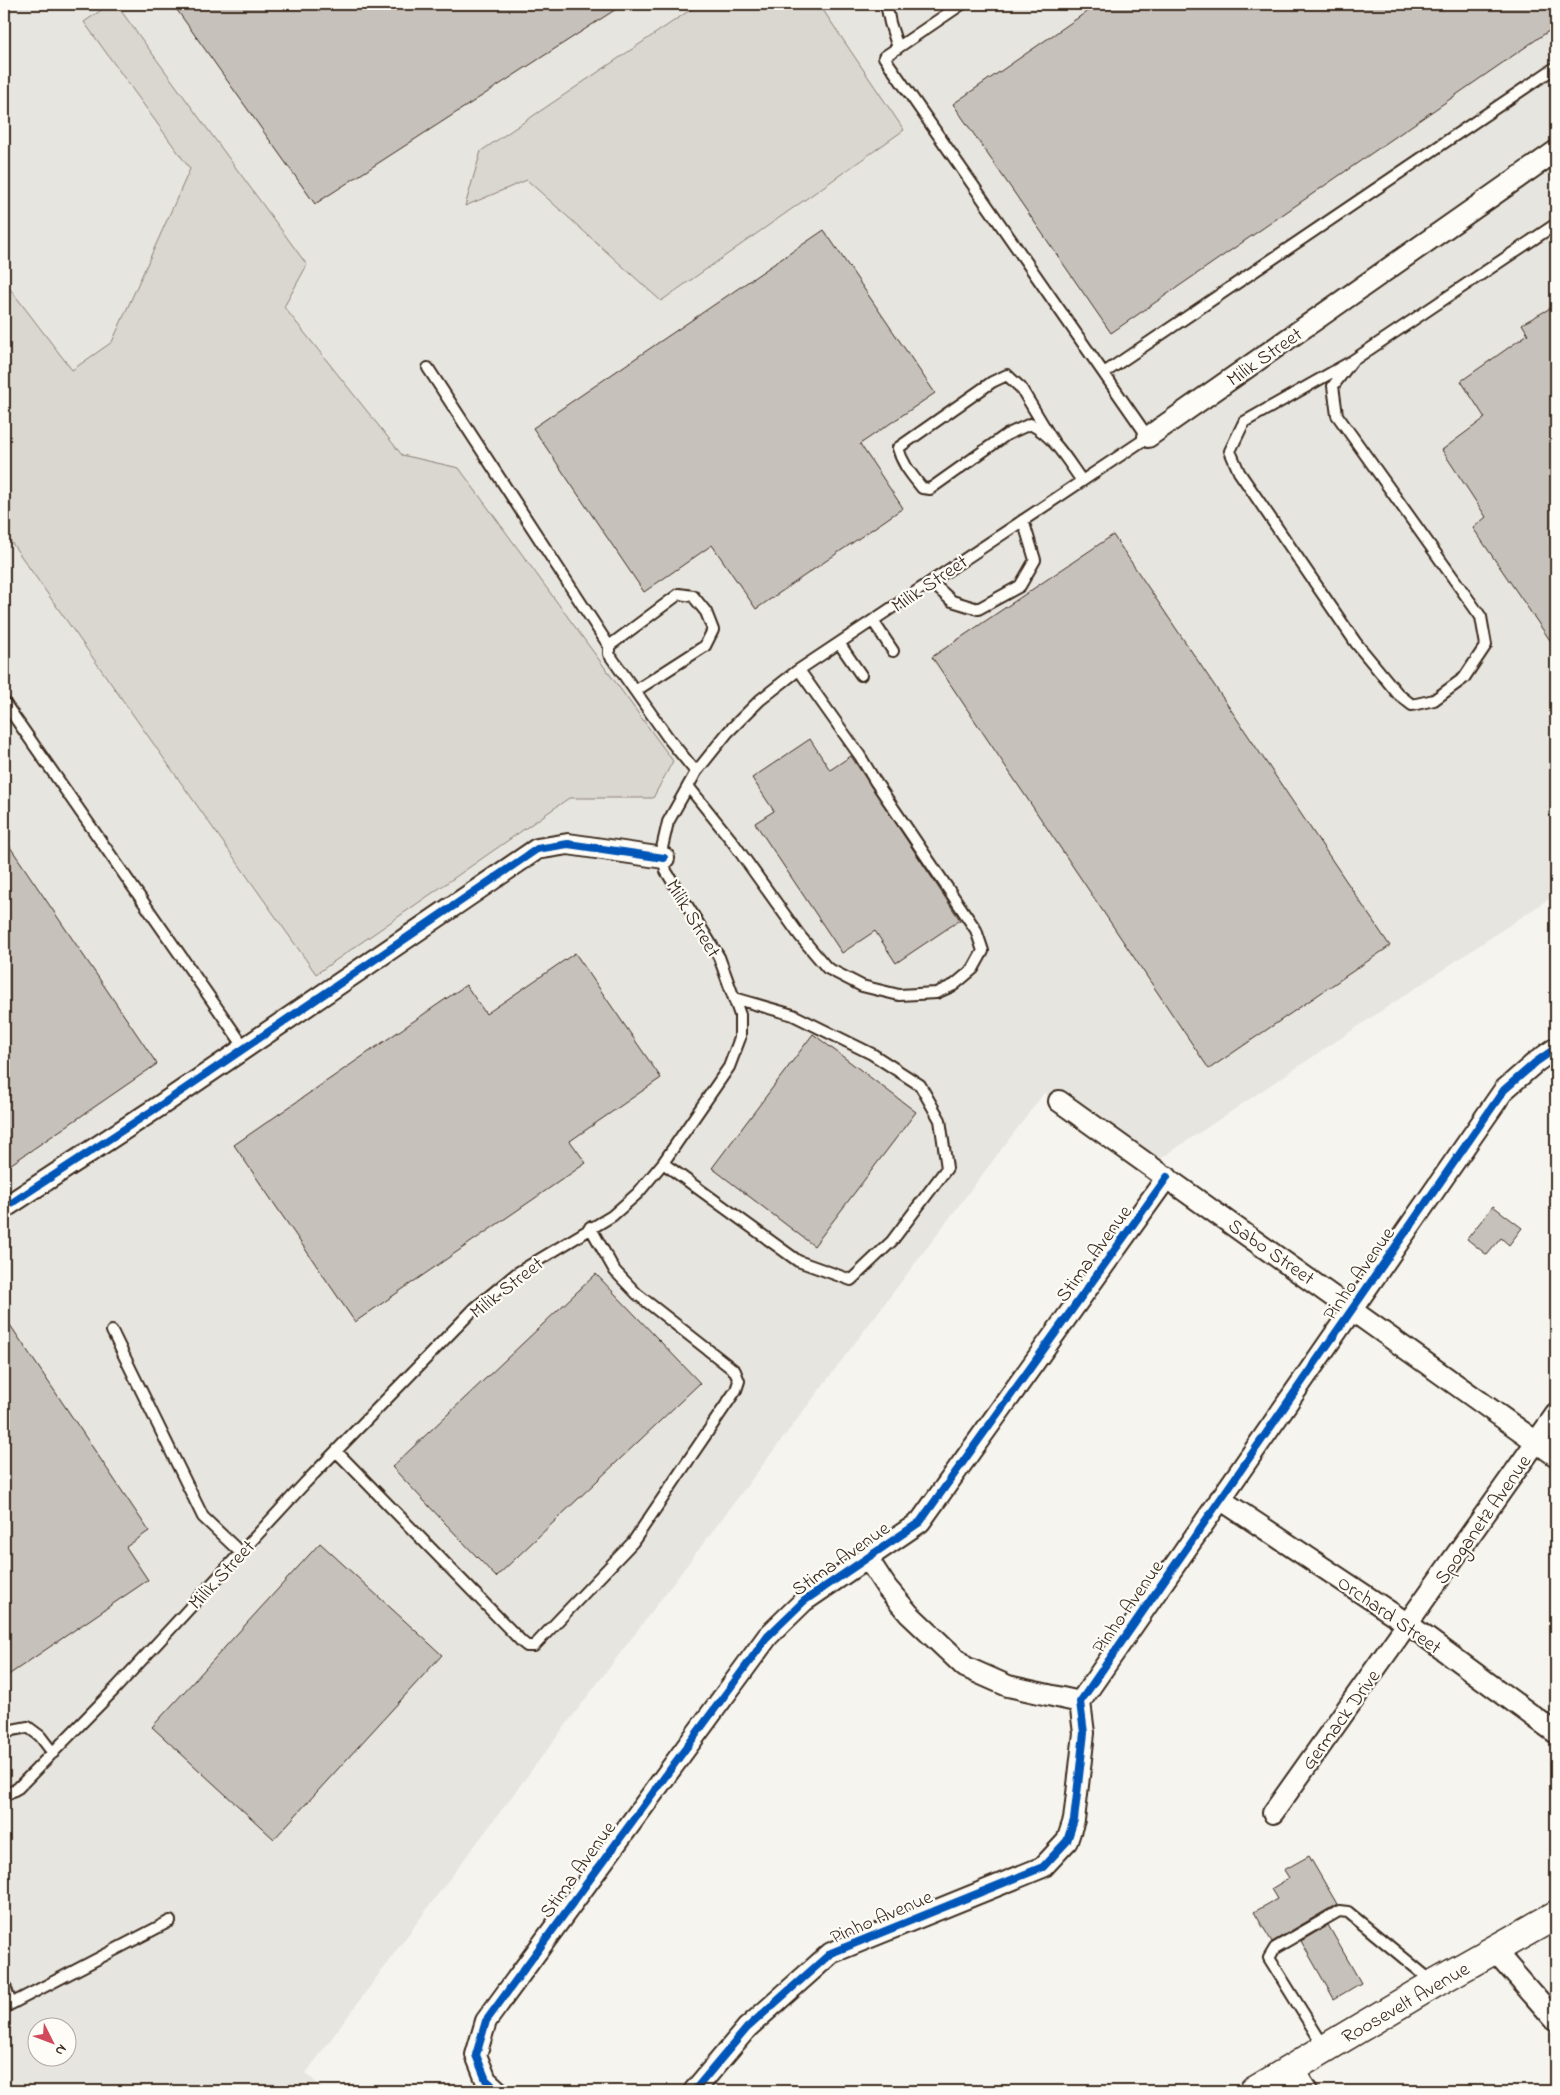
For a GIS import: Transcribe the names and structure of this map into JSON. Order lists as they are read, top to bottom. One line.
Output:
{"streets":{"main road":["Roosevelt Avenue"],"street":["Milik Street","Sabo Street","Stima Avenue","Pinho Avenue","Spoganetz Avenue","Orchard Street","Germack Drive"]},"crossings":[["Sabo Street","Stima Avenue"],["Sabo Street","Pinho Avenue"],["Sabo Street","Spoganetz Avenue"],["Pinho Avenue","Orchard Street"],["Spoganetz Avenue","Orchard Street"],["Spoganetz Avenue","Germack Drive"],["Orchard Street","Germack Drive"]],"north":"bottom right"}
